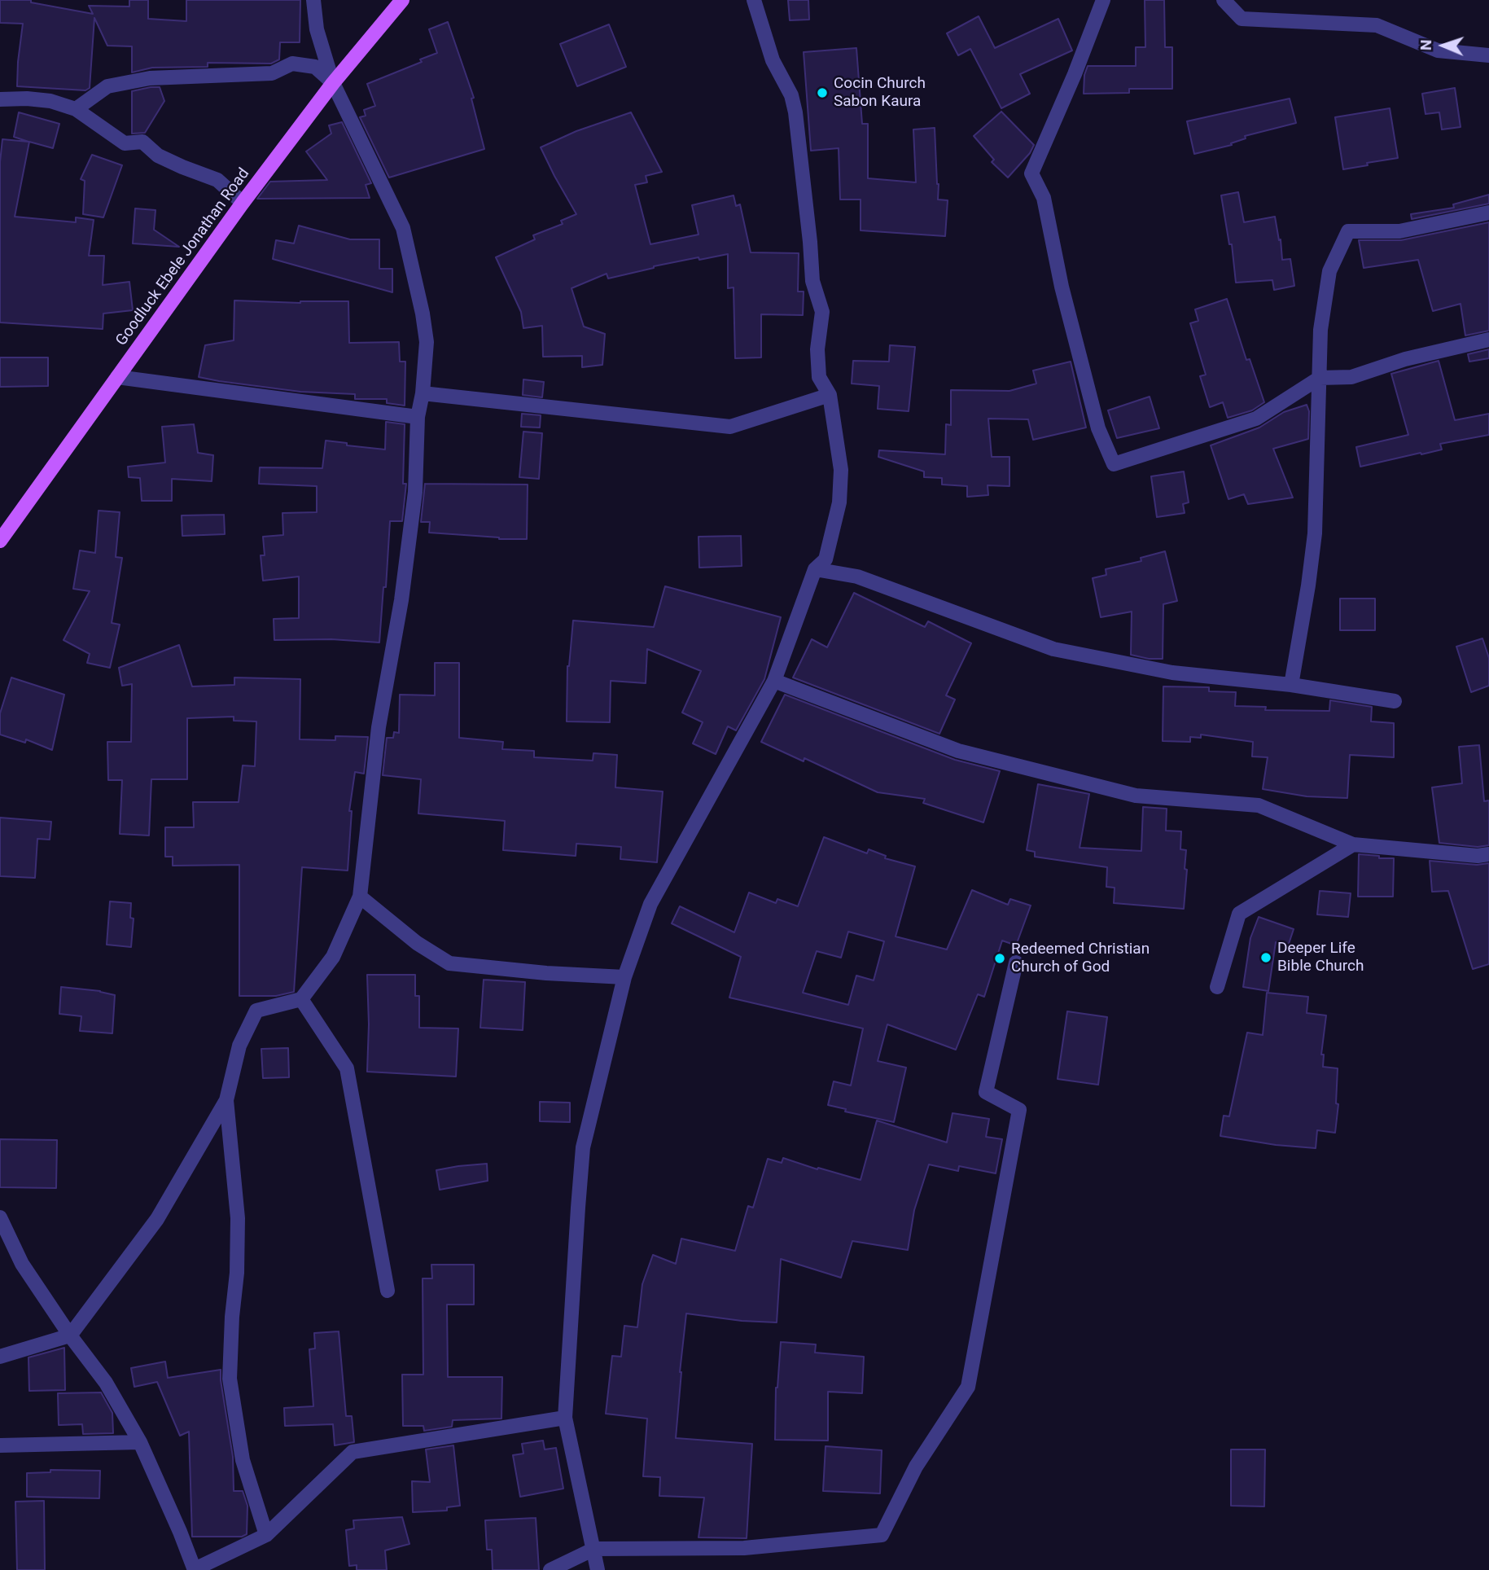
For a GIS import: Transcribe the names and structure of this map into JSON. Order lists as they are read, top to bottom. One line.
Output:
{"streets":{"main road":["Goodluck Ebele Jonathan Road"]},"places":["Cocin Church Sabon Kaura","Deeper Life Bible Church","Redeemed Christian Church of God"],"north":"left"}
